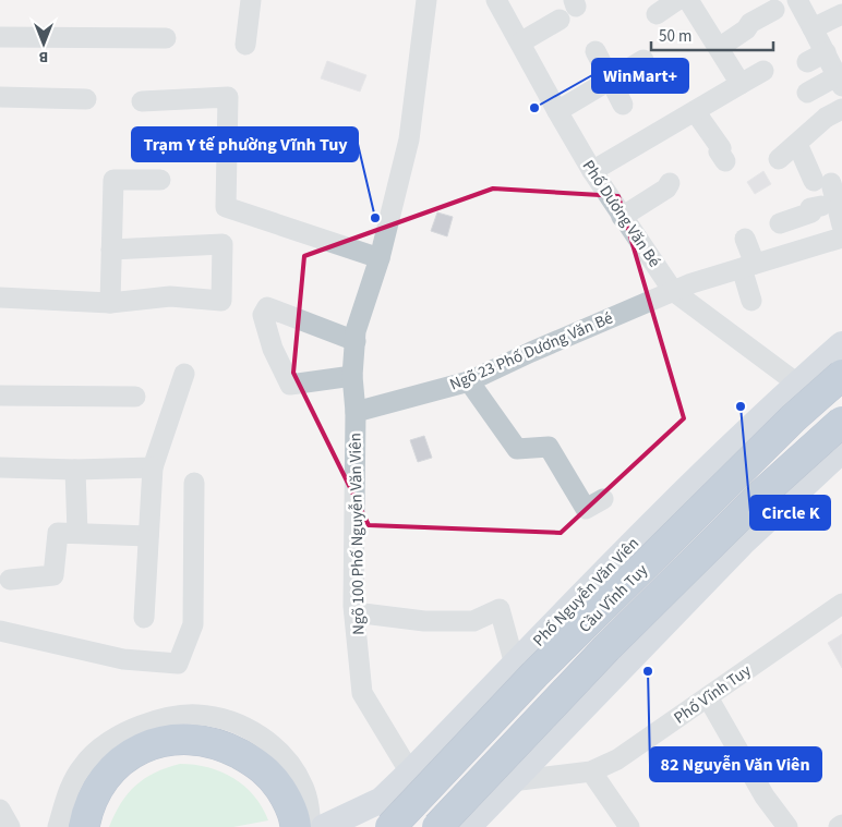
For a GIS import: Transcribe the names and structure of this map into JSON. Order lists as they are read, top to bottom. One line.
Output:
{"streets":{"highway":["Cầu Vĩnh Tuy"],"main road":["Phố Nguyễn Văn Viên"],"street":["Phố Dương Văn Bé","Ngõ 23 Phố Dương Văn Bé","Ngõ 100 Phố Nguyễn Văn Viên","Phố Vĩnh Tuy"]},"crossings":[["Phố Dương Văn Bé","Ngõ 23 Phố Dương Văn Bé"],["Phố Dương Văn Bé","Phố Nguyễn Văn Viên"],["Ngõ 23 Phố Dương Văn Bé","Ngõ 100 Phố Nguyễn Văn Viên"],["Ngõ 100 Phố Nguyễn Văn Viên","Phố Nguyễn Văn Viên"],["Phố Nguyễn Văn Viên","Cầu Vĩnh Tuy"]],"places":["WinMart+","Trạm Y tế phường Vĩnh Tuy","Circle K","82 Nguyễn Văn Viên"],"scale_bar":"50 m","north":"bottom"}
